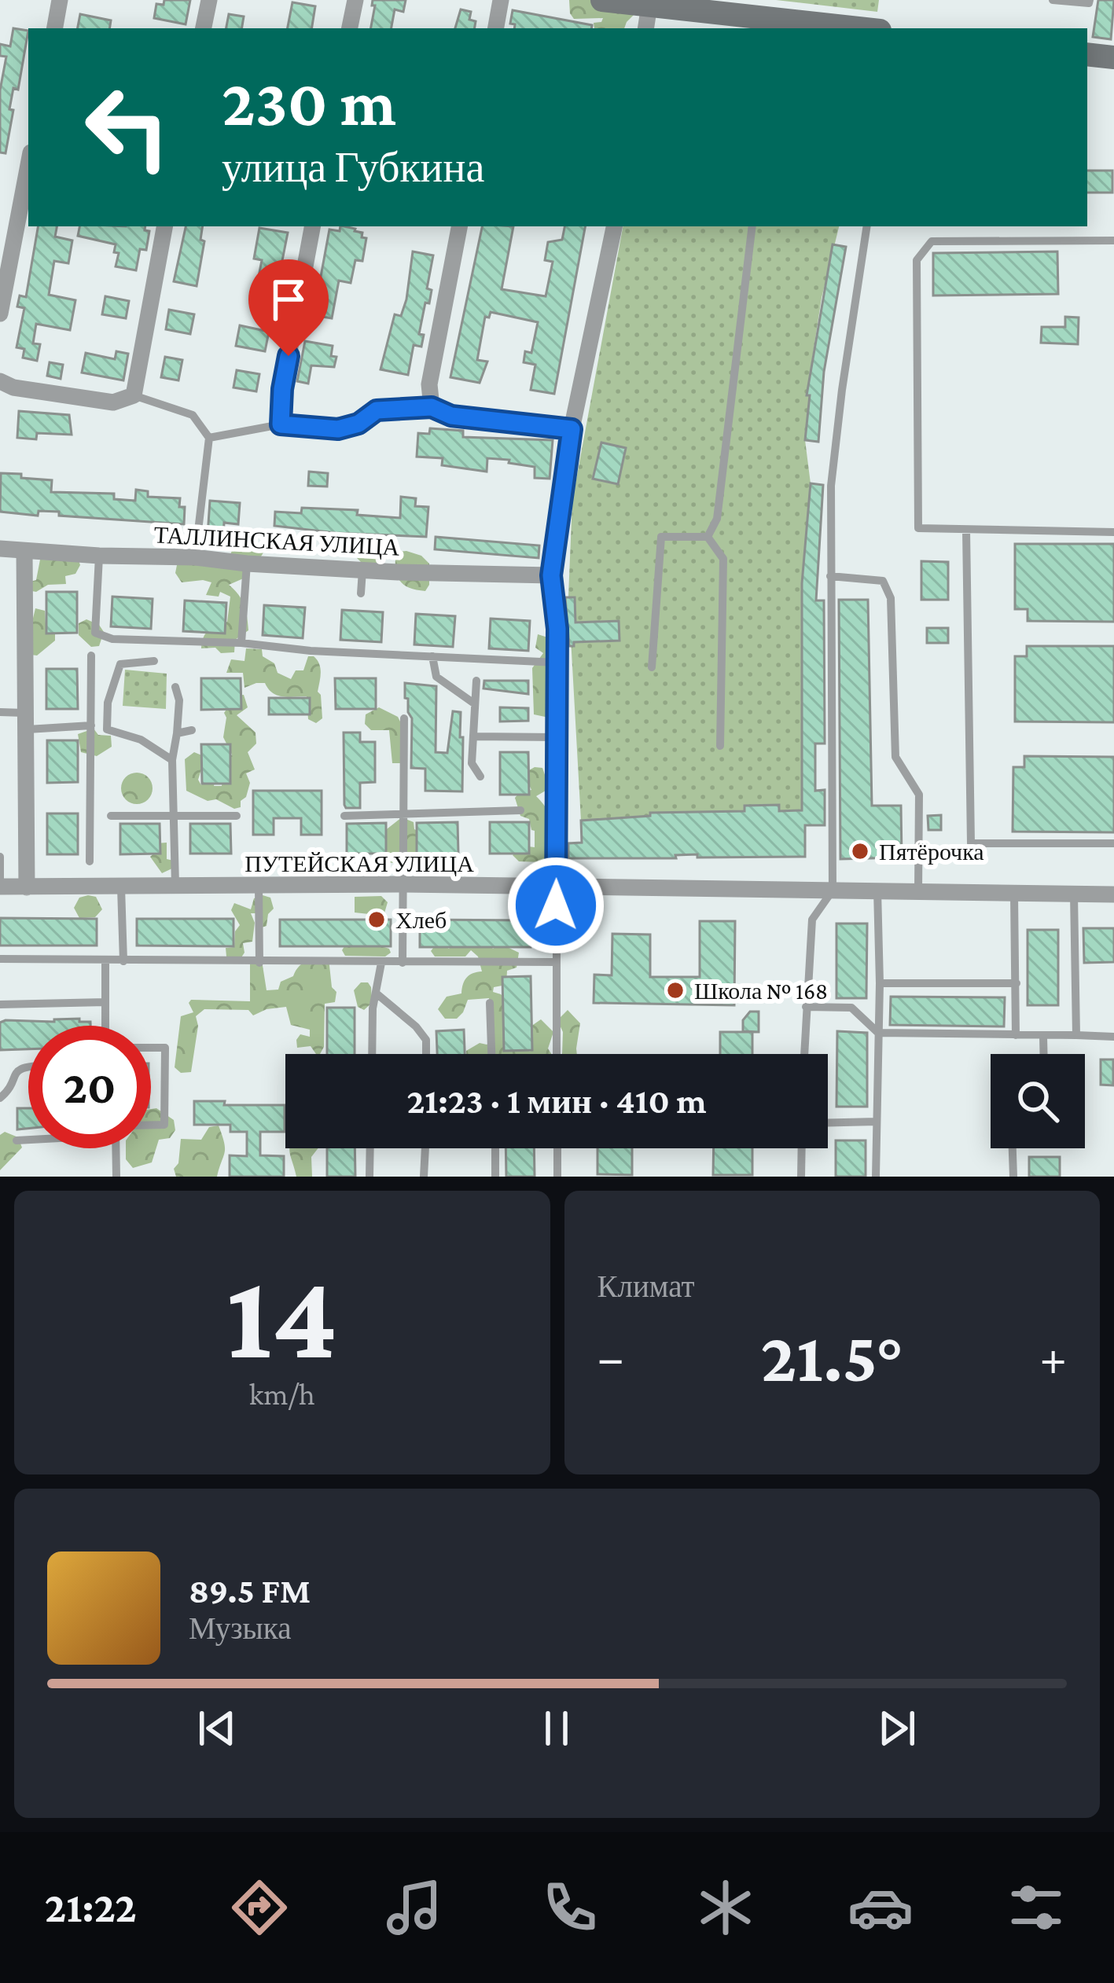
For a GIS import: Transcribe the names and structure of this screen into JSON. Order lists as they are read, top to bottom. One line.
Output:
{"streets":{"street":["ТАЛЛИНСКАЯ УЛИЦА","ПУТЕЙСКАЯ УЛИЦА"]},"places":["Пятёрочка","Хлеб","Школа № 168"],"page":{"turn":["230 m","улица Губкина"],"limit":"20","trip":"21:23 · 1 мин · 410 m","tile":[["14","km/h"],"Климат"],"heat":["−","21.5°","+"],"song":["89.5 FM","Музыка"],"tabs":"21:22"}}
